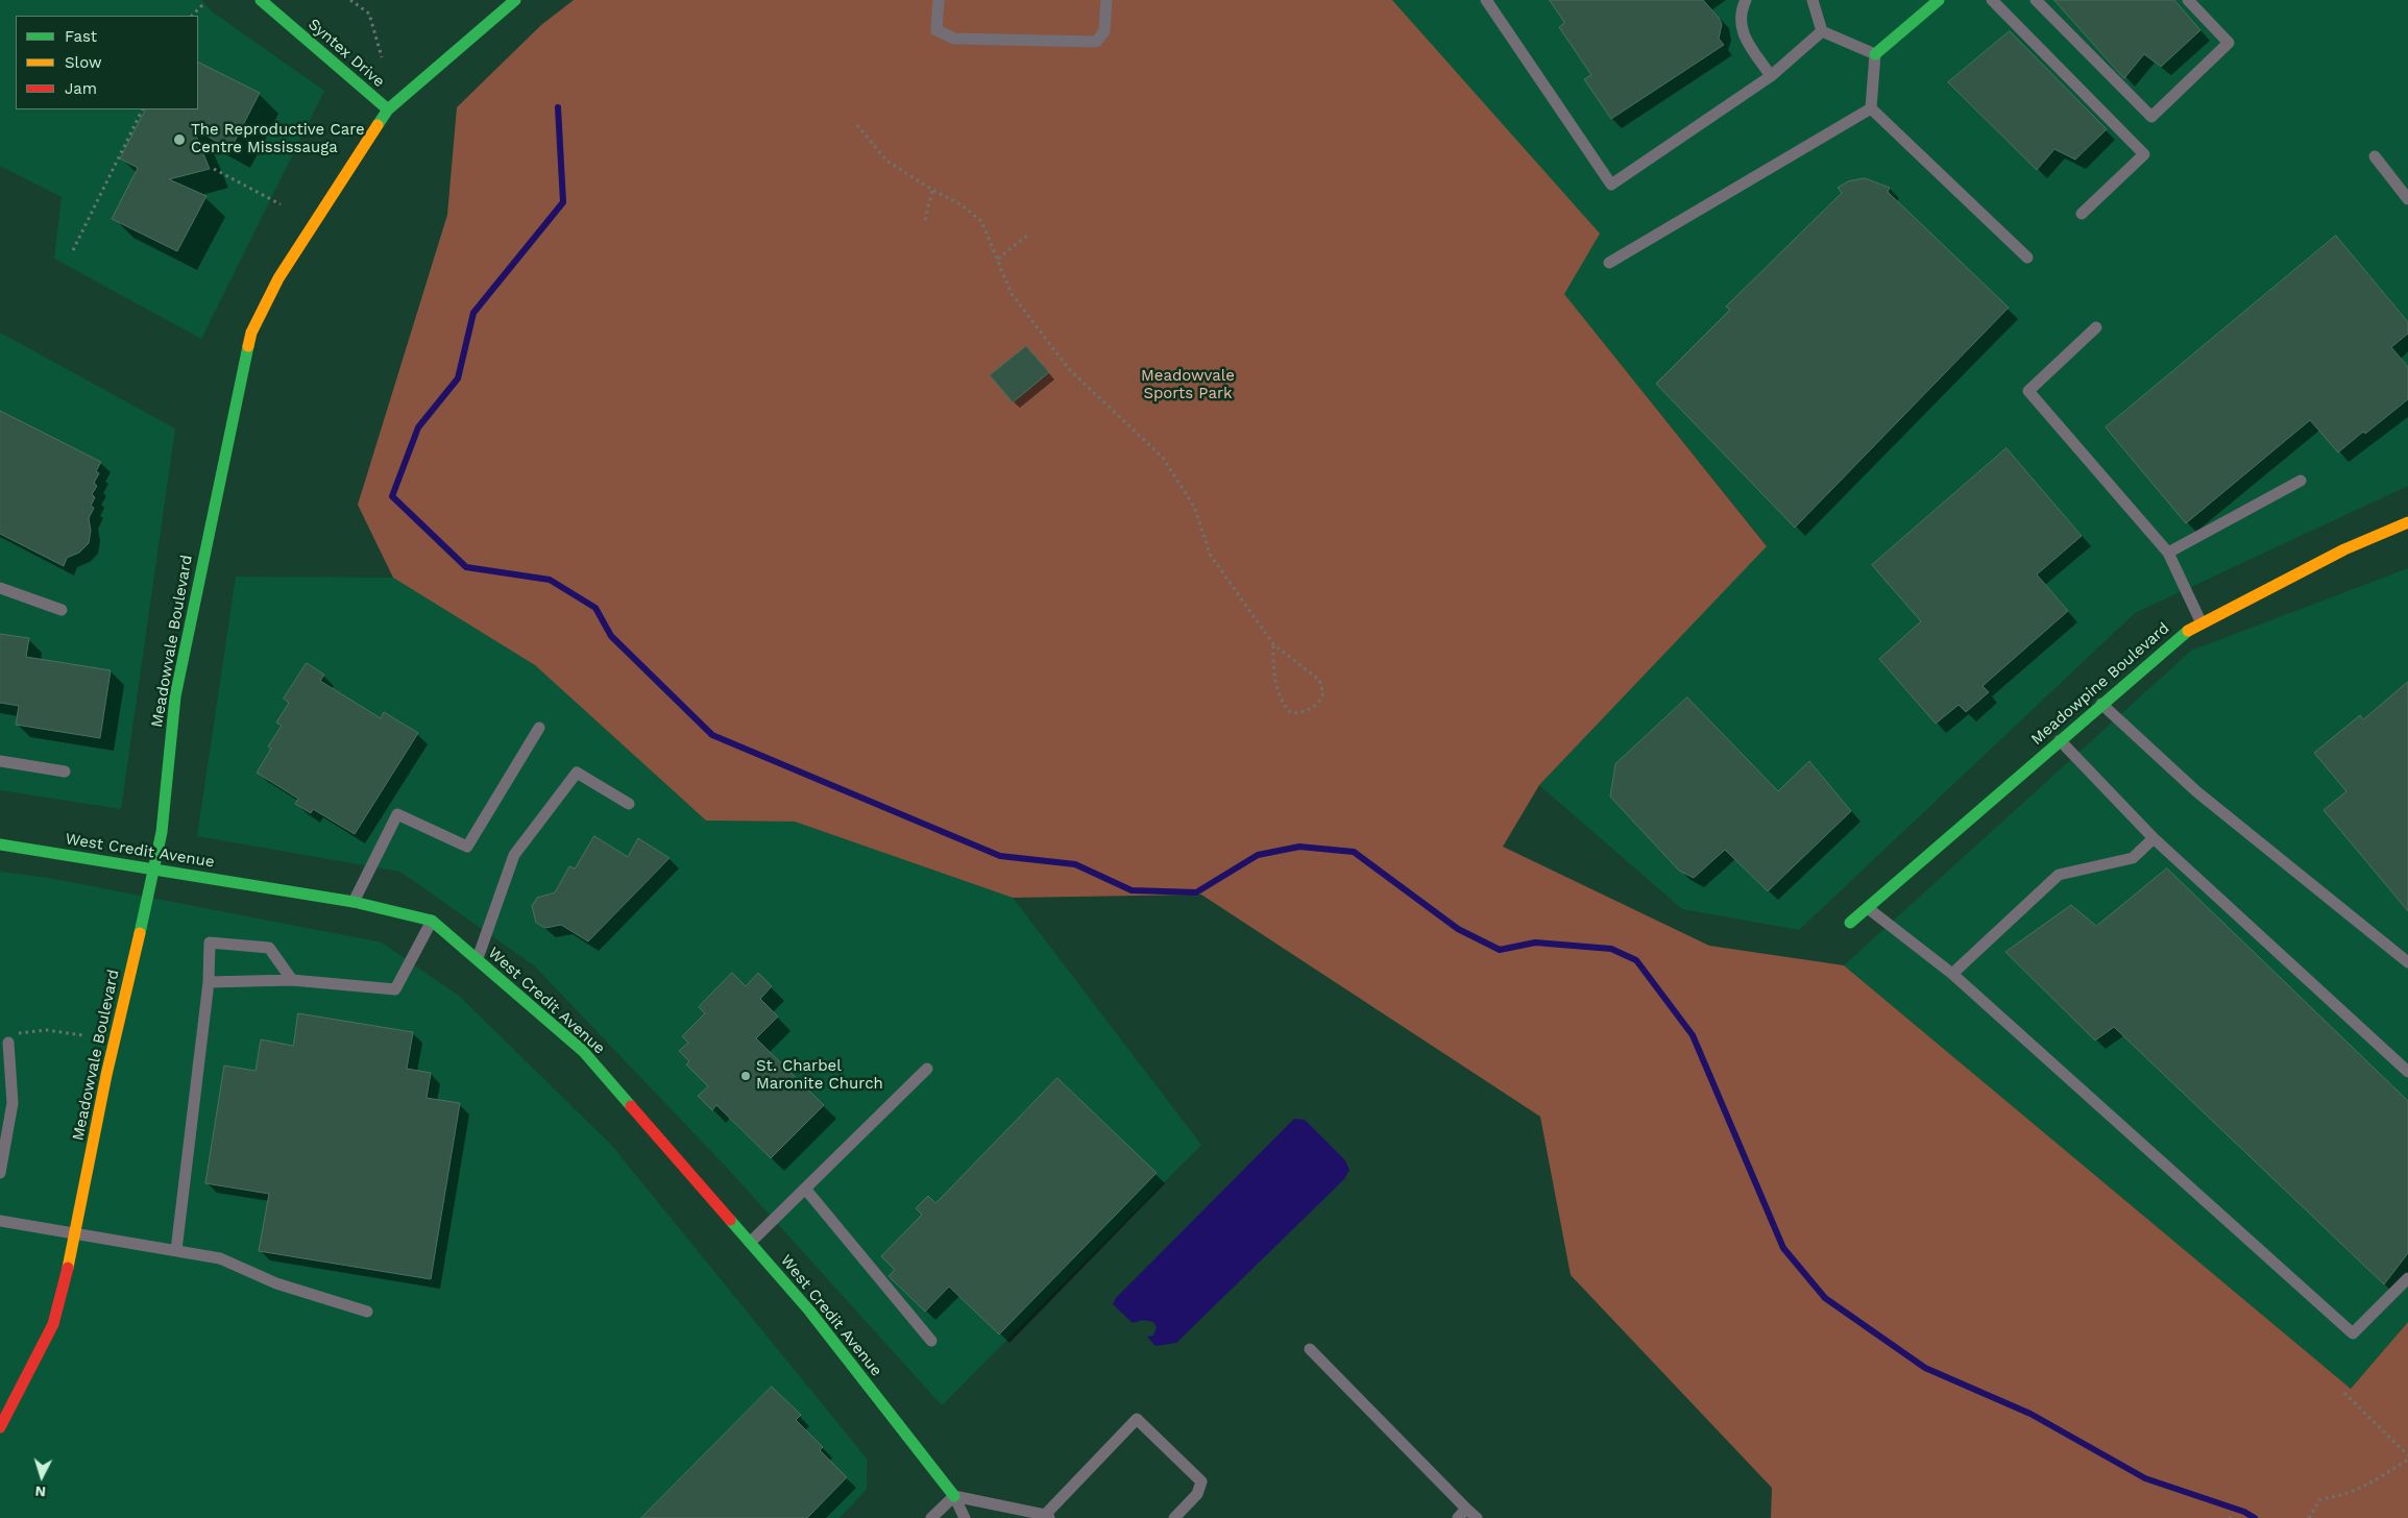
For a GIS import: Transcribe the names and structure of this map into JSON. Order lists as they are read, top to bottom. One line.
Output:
{"streets":{"street":["Syntex Drive","Meadowvale Boulevard","Meadowpine Boulevard","West Credit Avenue"]},"crossings":[["Syntex Drive","Meadowvale Boulevard"],["Meadowvale Boulevard","West Credit Avenue"]],"parks":["Meadowvale Sports Park"],"places":["The Reproductive Care Centre Mississauga","St. Charbel Maronite Church"],"legend":["Fast","Slow","Jam"],"north":"bottom"}
